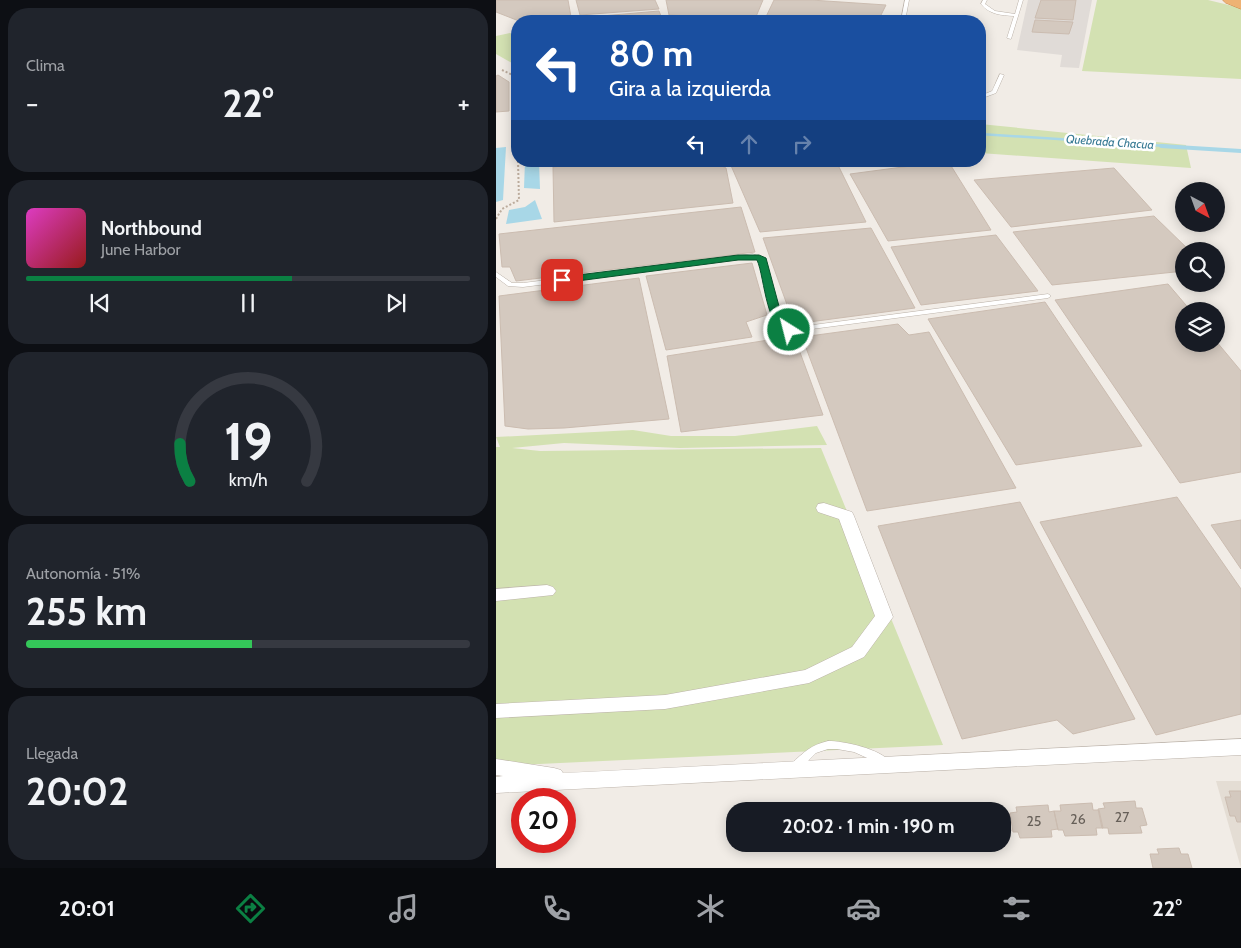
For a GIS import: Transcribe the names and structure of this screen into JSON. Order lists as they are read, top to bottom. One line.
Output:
{"water":["Quebrada Chacua"],"house_numbers":["27","26","25"],"north":"bottom right","page":{"tile":["Clima",["Autonomía · 51%","255 km"],["Llegada","20:02"]],"turn":["80 m","Gira a la izquierda"],"heat":["−","22°","+"],"song":["Northbound","June Harbor"],"limit":"20","trip":"20:02 · 1 min · 190 m","tabs":["20:01","22°"],"gauge":["19","km/h"]}}
